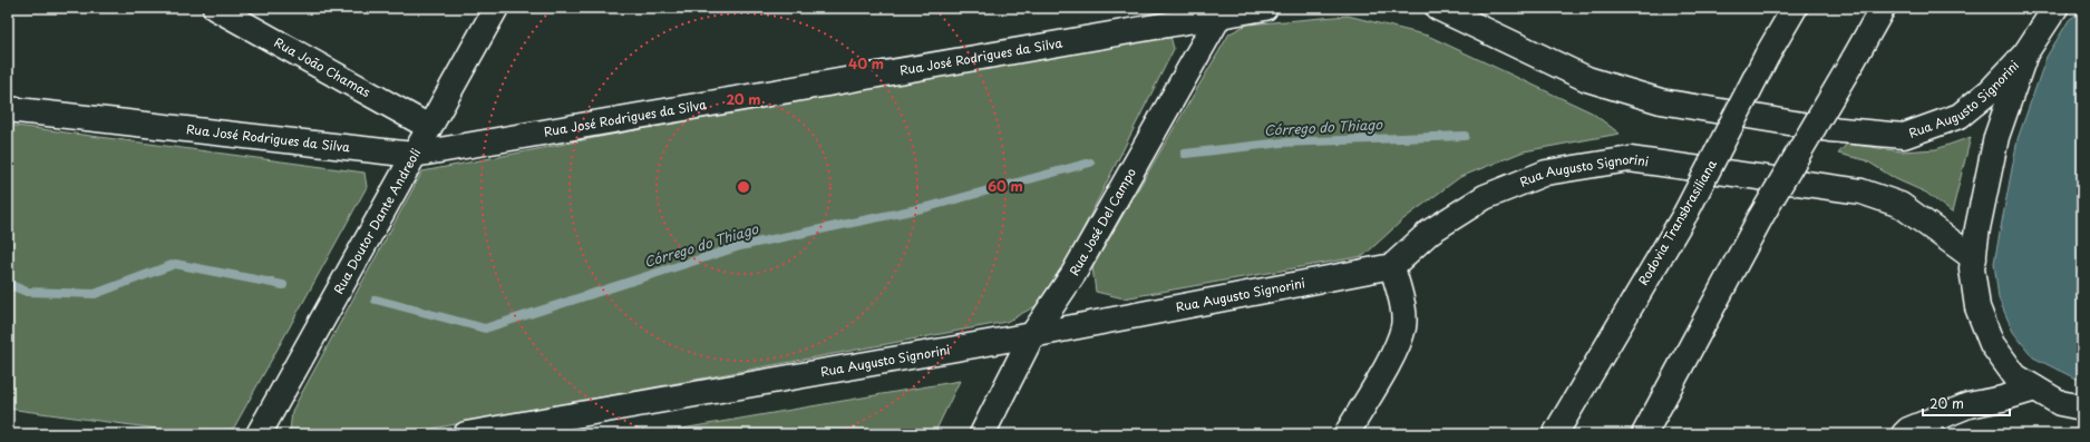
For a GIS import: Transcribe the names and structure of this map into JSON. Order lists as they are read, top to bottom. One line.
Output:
{"streets":{"main road":["Rua José Rodrigues da Silva","Rua João Chamas","Rua Augusto Signorini","Rua Doutor Dante Andreoli","Rua José Del Campo","Rodovia Transbrasiliana"]},"crossings":[["Rua José Rodrigues da Silva","Rua Doutor Dante Andreoli"],["Rua José Rodrigues da Silva","Rua José Del Campo"],["Rua João Chamas","Rua Doutor Dante Andreoli"],["Rua Augusto Signorini","Rua José Del Campo"]],"water":["Córrego do Thiago"],"scale_bar":"20 m","rings":["40 m","20 m","60 m"]}
